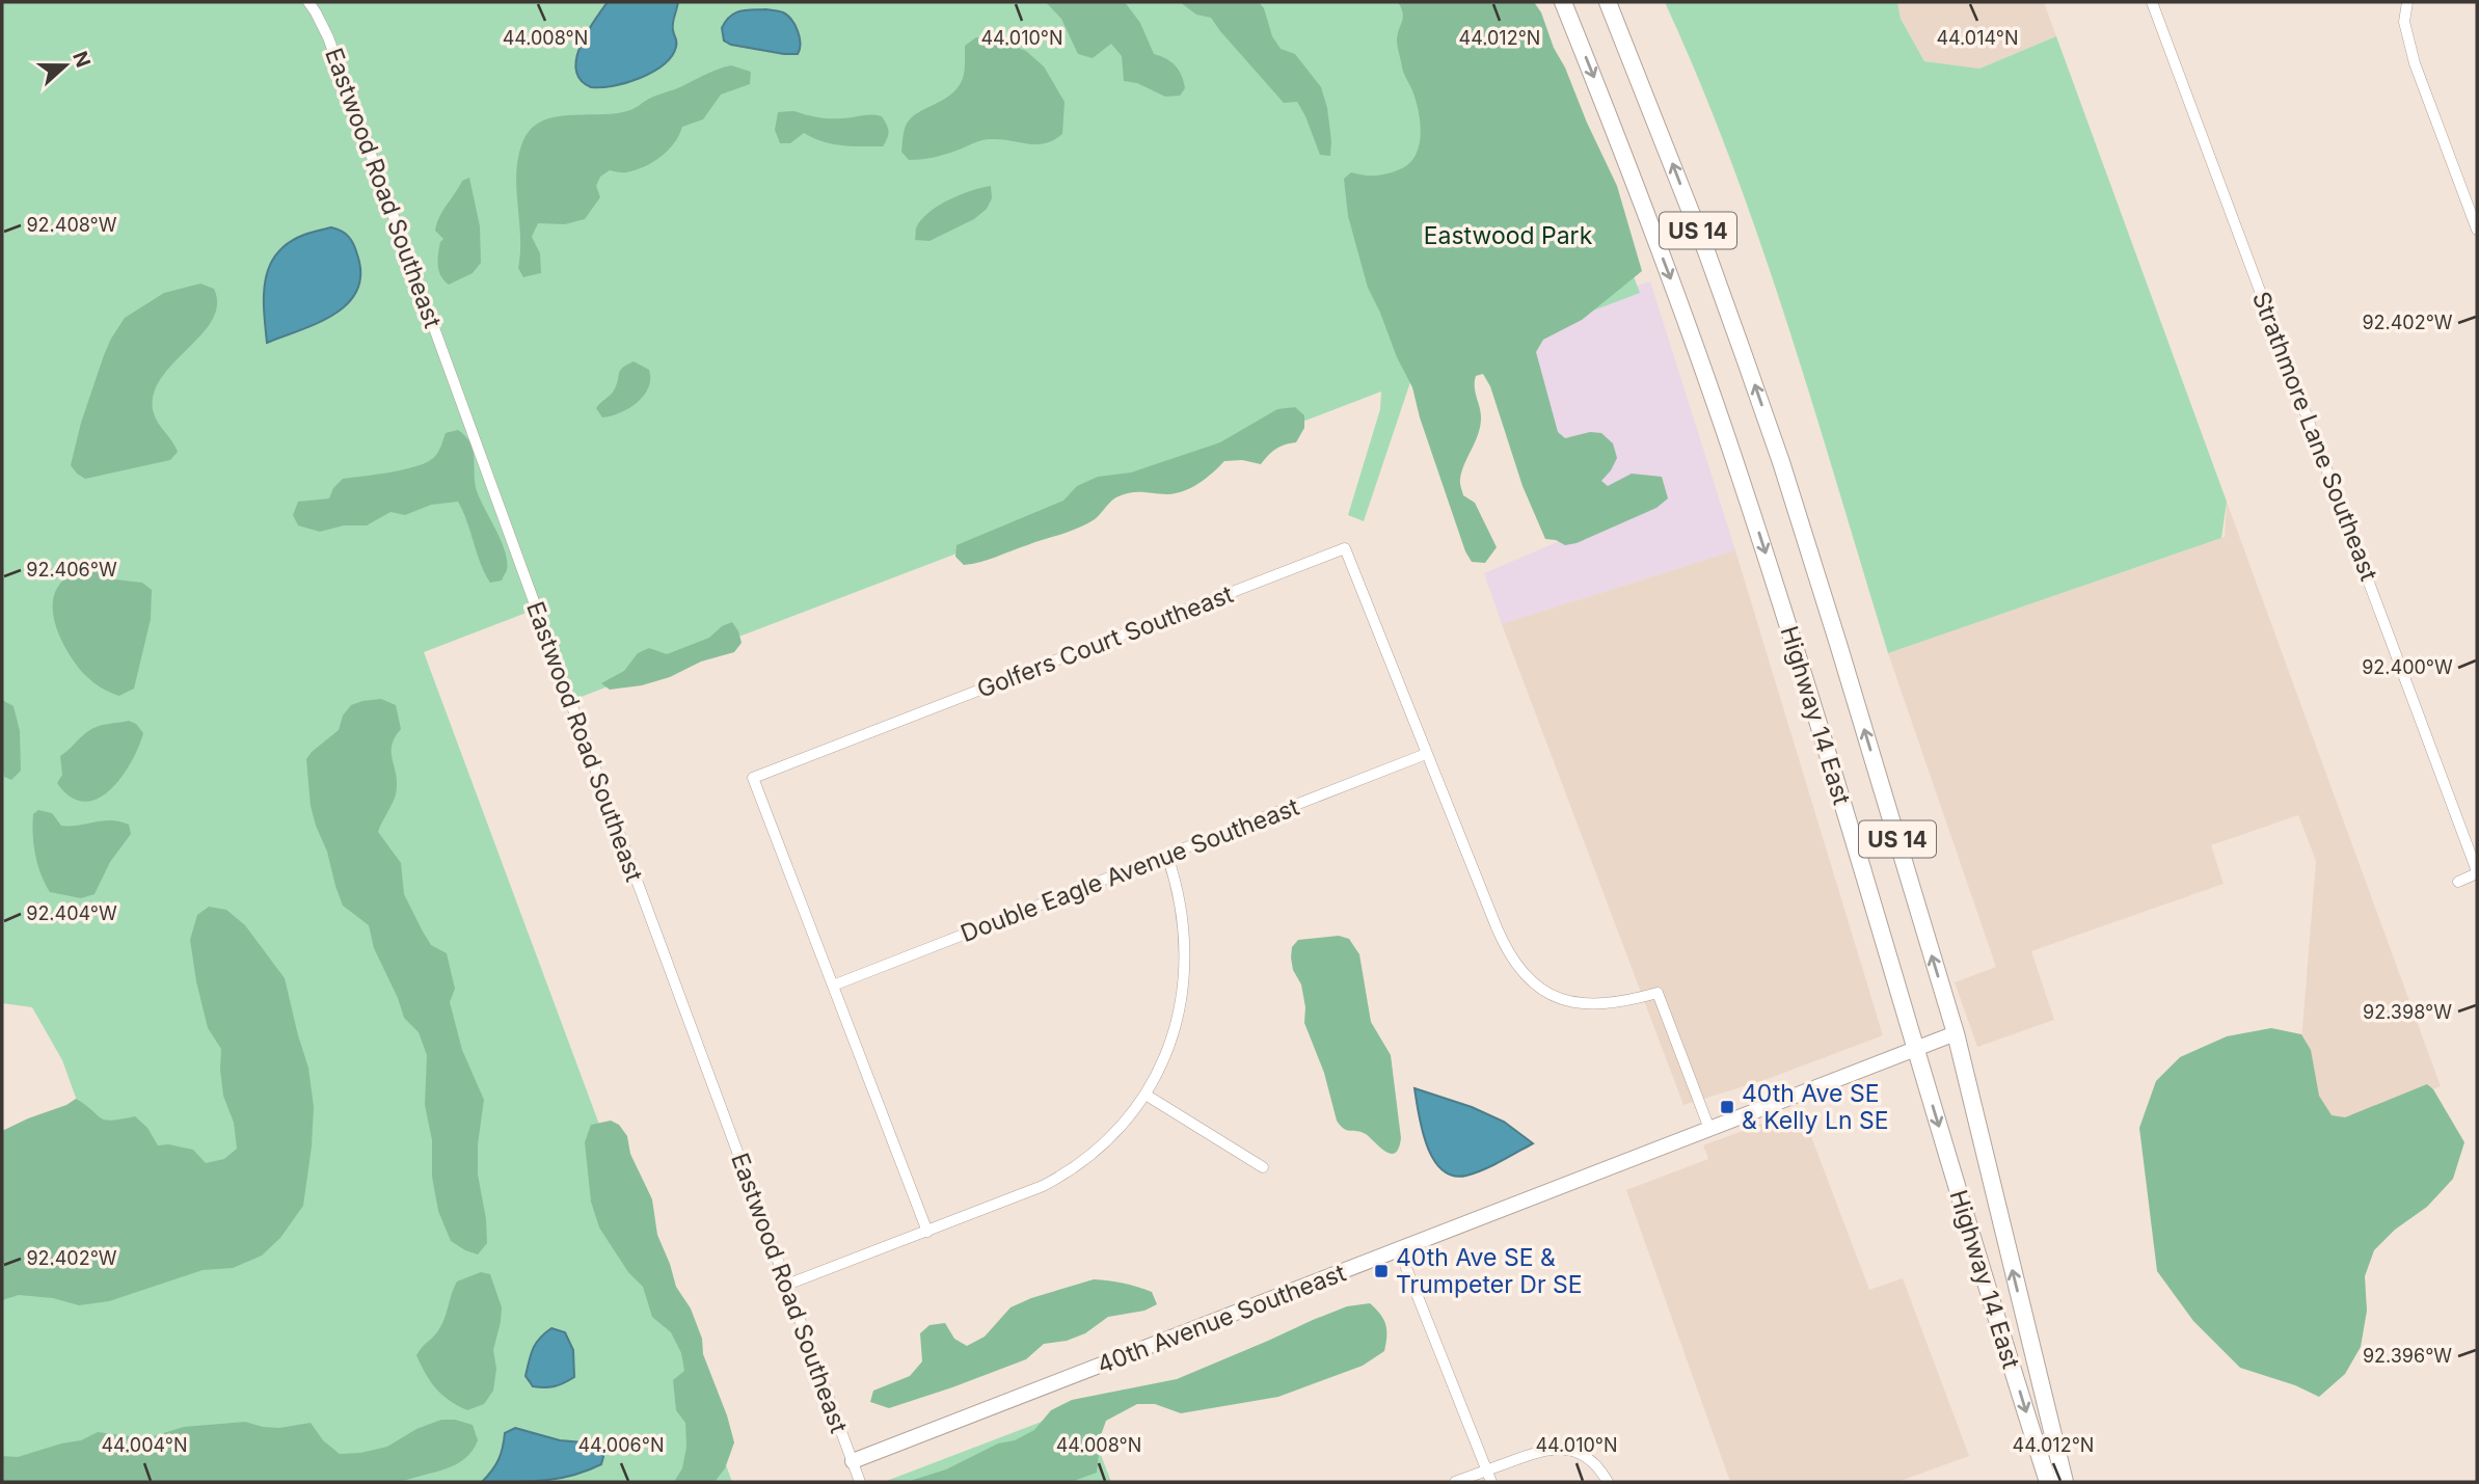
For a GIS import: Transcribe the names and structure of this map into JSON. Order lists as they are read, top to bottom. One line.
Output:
{"streets":{"main road":["US 14","Highway 14 East"],"street":["Eastwood Road Southeast","Strathmore Lane Southeast","Golfers Court Southeast","Double Eagle Avenue Southeast","40th Avenue Southeast"]},"crossings":[["Eastwood Road Southeast","40th Avenue Southeast"],["Golfers Court Southeast","Double Eagle Avenue Southeast"],["Golfers Court Southeast","40th Avenue Southeast"],["Highway 14 East","40th Avenue Southeast"]],"parks":["Eastwood Park"],"places":{"transit":["40th Ave SE & Kelly Ln SE","40th Ave SE & Trumpeter Dr SE"]},"north":"right","coordinates":["44.010°N","44.012°N","44.014°N","44.008°N","92.408°W","92.402°W","92.406°W","92.400°W","92.404°W","92.398°W","92.396°W","44.004°N","44.006°N"]}
